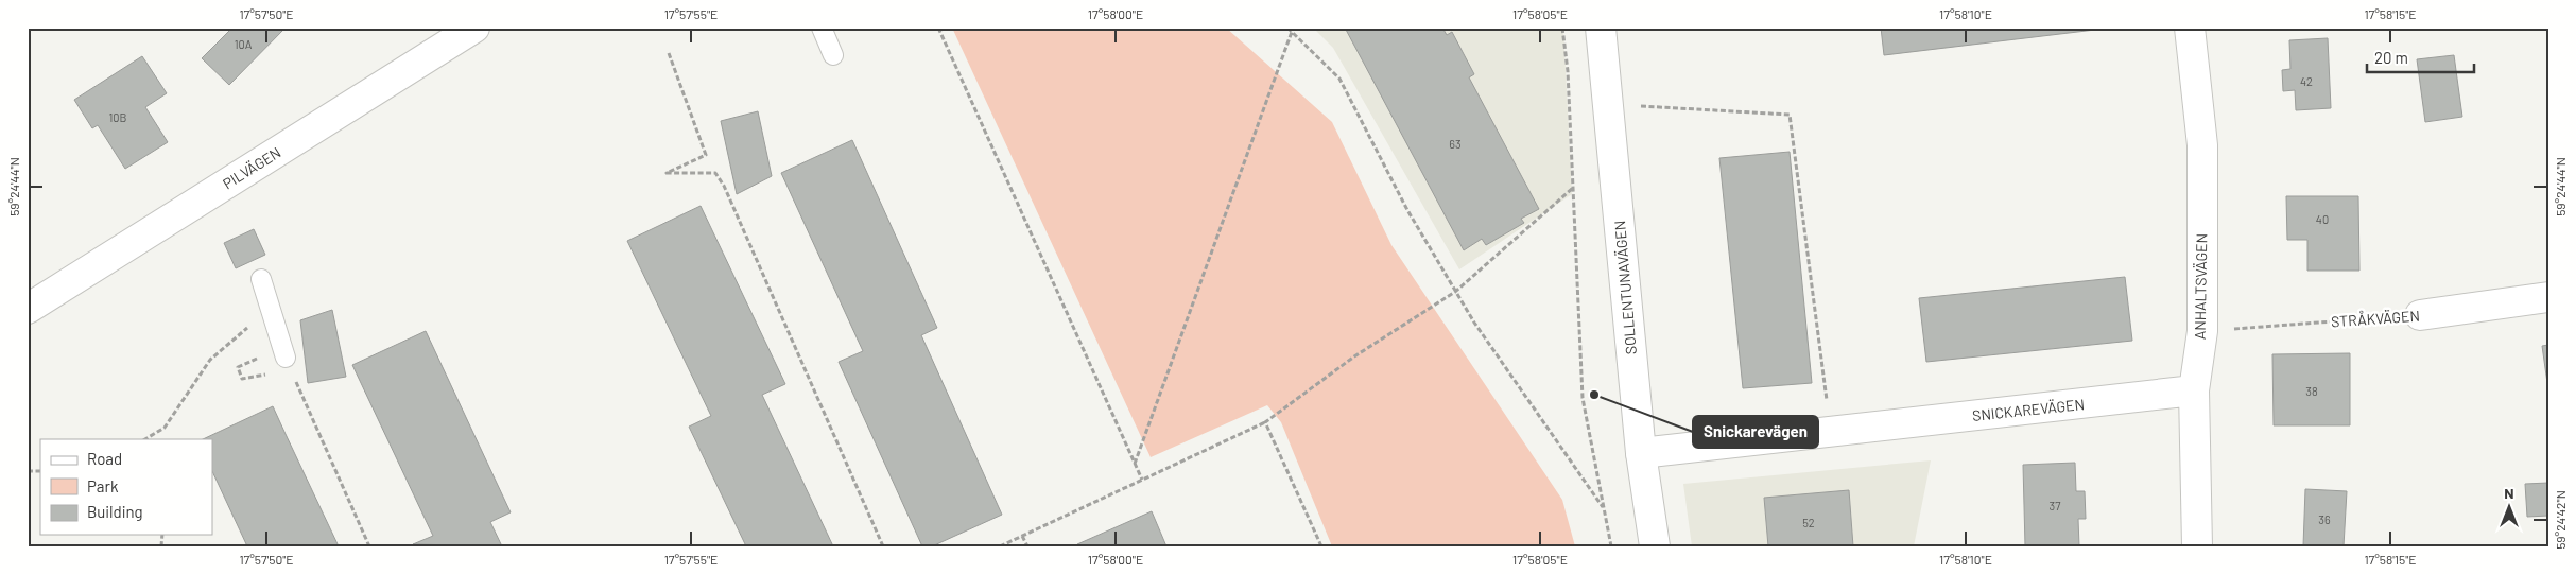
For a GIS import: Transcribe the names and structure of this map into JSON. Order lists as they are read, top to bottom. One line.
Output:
{"streets":{"street":["PILVÄGEN","ANHALTSVÄGEN","SOLLENTUNAVÄGEN","STRÅKVÄGEN","SNICKAREVÄGEN"]},"crossings":[["ANHALTSVÄGEN","STRÅKVÄGEN"],["ANHALTSVÄGEN","SNICKAREVÄGEN"],["SOLLENTUNAVÄGEN","SNICKAREVÄGEN"]],"places":["Snickarevägen"],"house_numbers":["10A","42","10B","63","40","38","37","36","52"],"legend":["Road","Park","Building"],"scale_bar":"20 m","north":"top","coordinates":["17°57'50\"E","17°57'55\"E","17°58'00\"E","17°58'05\"E","17°58'10\"E","17°58'15\"E","59°24'44\"N","59°24'42\"N"]}
